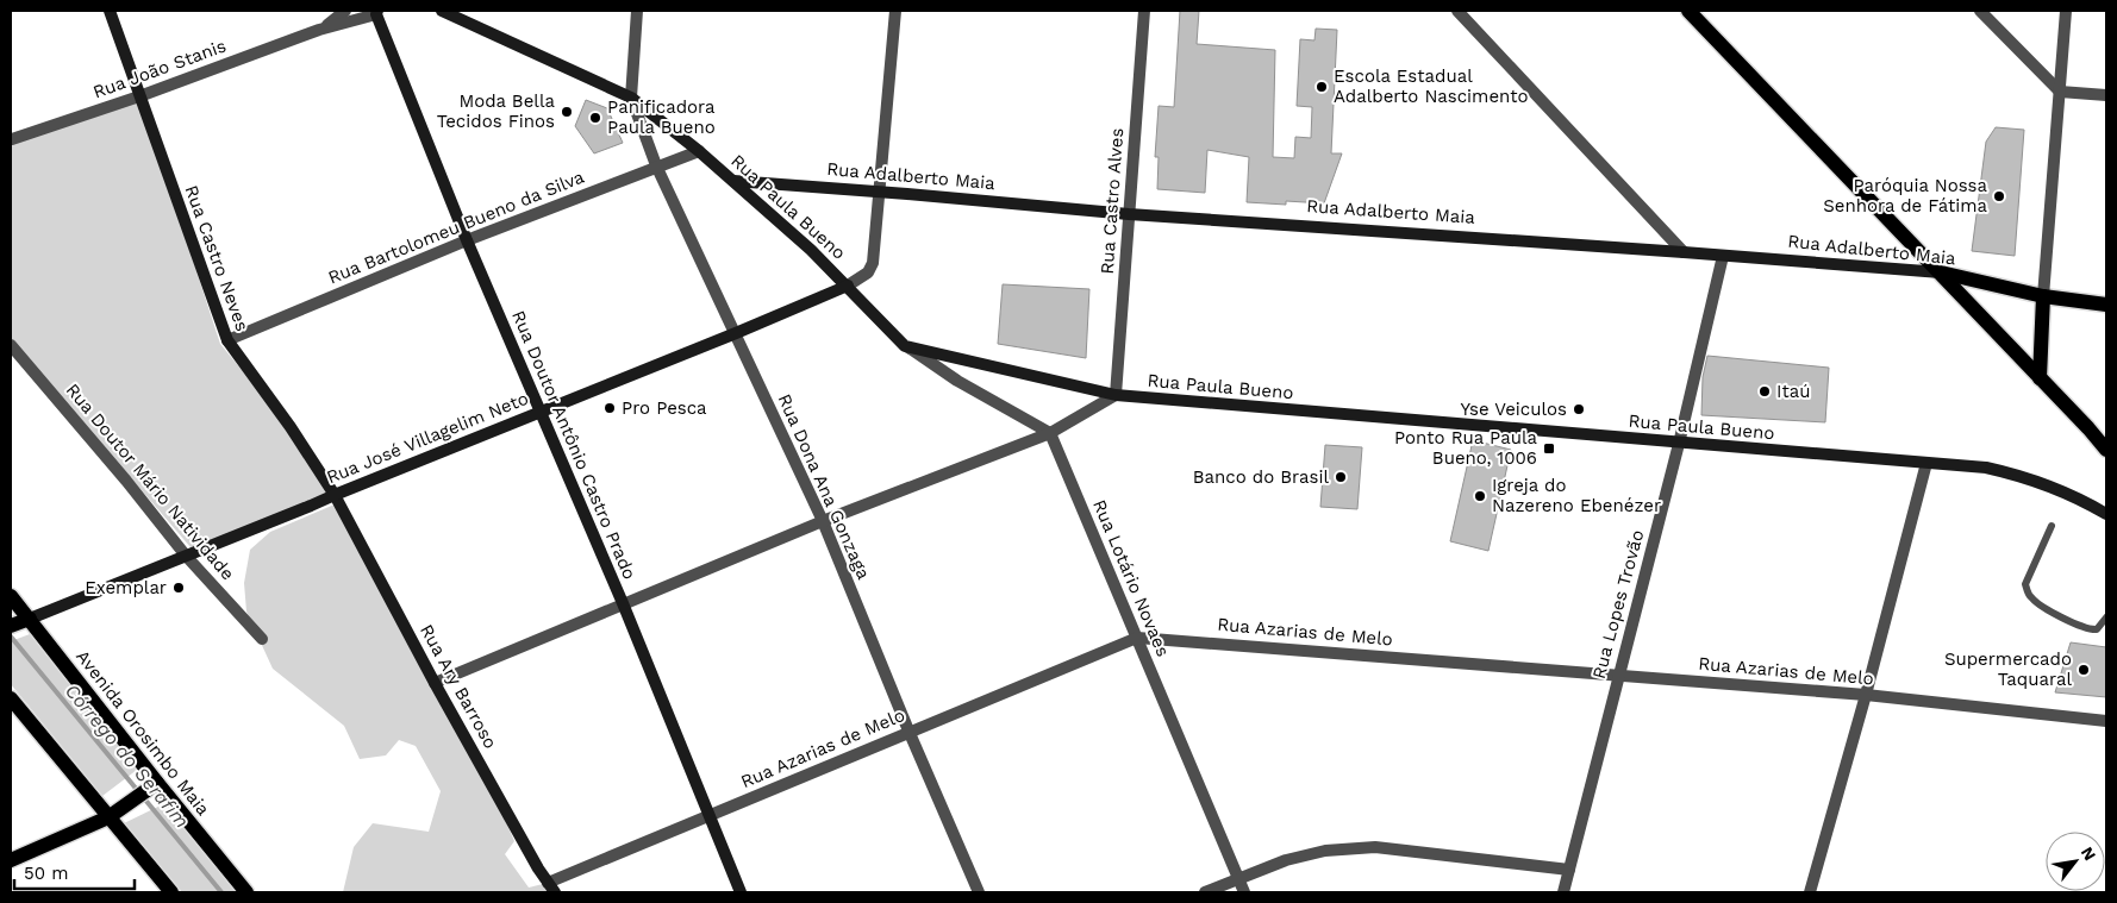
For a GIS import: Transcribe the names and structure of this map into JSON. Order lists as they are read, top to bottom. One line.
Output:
{"streets":{"main road":["Rua Adalberto Maia","Rua Paula Bueno","Rua Castro Neves","Rua José Villagelim Neto","Rua Doutor Antônio Castro Prado","Rua Ary Barroso","Avenida Orosimbo Maia"],"street":["Rua João Stanis","Rua Castro Alves","Rua Bartolomeu Bueno da Silva","Rua Doutor Mário Natividade","Rua Dona Ana Gonzaga","Rua Lotário Novaes","Rua Lopes Trovão","Rua Azarias de Melo"]},"crossings":[["Rua João Stanis","Rua Castro Neves"],["Rua João Stanis","Rua Doutor Antônio Castro Prado"],["Rua Adalberto Maia","Rua Castro Alves"],["Rua Adalberto Maia","Rua Paula Bueno"],["Rua Adalberto Maia","Rua Lopes Trovão"],["Rua Castro Alves","Rua Paula Bueno"],["Rua Paula Bueno","Rua Bartolomeu Bueno da Silva"],["Rua Paula Bueno","Rua José Villagelim Neto"],["Rua Paula Bueno","Rua Dona Ana Gonzaga"],["Rua Paula Bueno","Rua Lopes Trovão"],["Rua Bartolomeu Bueno da Silva","Rua Castro Neves"],["Rua Bartolomeu Bueno da Silva","Rua Doutor Antônio Castro Prado"],["Rua Bartolomeu Bueno da Silva","Rua Dona Ana Gonzaga"],["Rua Castro Neves","Rua José Villagelim Neto"],["Rua Castro Neves","Rua Ary Barroso"],["Rua José Villagelim Neto","Rua Doutor Antônio Castro Prado"],["Rua José Villagelim Neto","Rua Doutor Mário Natividade"],["Rua José Villagelim Neto","Rua Dona Ana Gonzaga"],["Rua José Villagelim Neto","Rua Ary Barroso"],["Rua José Villagelim Neto","Avenida Orosimbo Maia"],["Rua Doutor Antônio Castro Prado","Rua Azarias de Melo"],["Rua Dona Ana Gonzaga","Rua Azarias de Melo"],["Rua Lotário Novaes","Rua Azarias de Melo"],["Rua Lopes Trovão","Rua Azarias de Melo"],["Rua Azarias de Melo","Rua Ary Barroso"]],"water":["Córrego do Serafim"],"places":{"other":["Escola Estadual Adalberto Nascimento","Moda Bella Tecidos Finos","Panificadora Paula Bueno","Paróquia Nossa Senhora de Fátima","Itaú","Pro Pesca","Yse Veiculos","Banco do Brasil","Igreja do Nazereno Ebenézer","Exemplar","Supermercado Taquaral"],"transit":["Ponto Rua Paula Bueno, 1006"]},"scale_bar":"50 m","north":"top right"}
